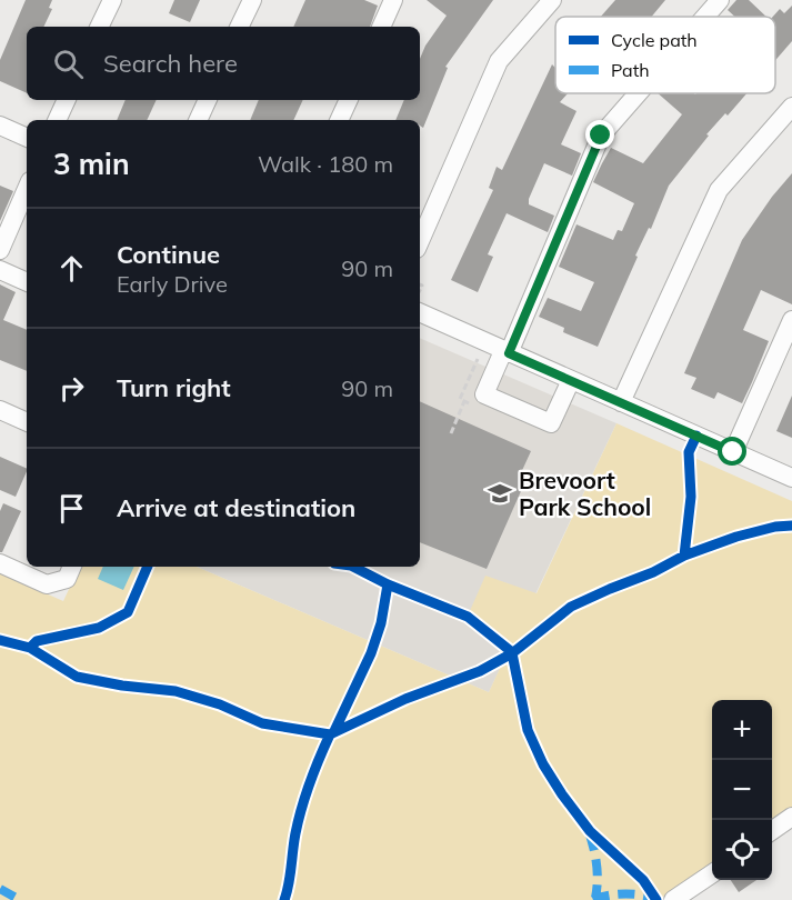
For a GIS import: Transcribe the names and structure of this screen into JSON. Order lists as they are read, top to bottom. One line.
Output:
{"places":{"school or university":["Brevoort Park School"]},"legend":["Cycle path","Path"],"page":{"search":"Search here","heading":["3 min","Walk · 180 m"],"list":[["Continue","Early Drive","90 m"],["Turn right","90 m"],"Arrive at destination"],"map_buttons":["+","−"]}}
